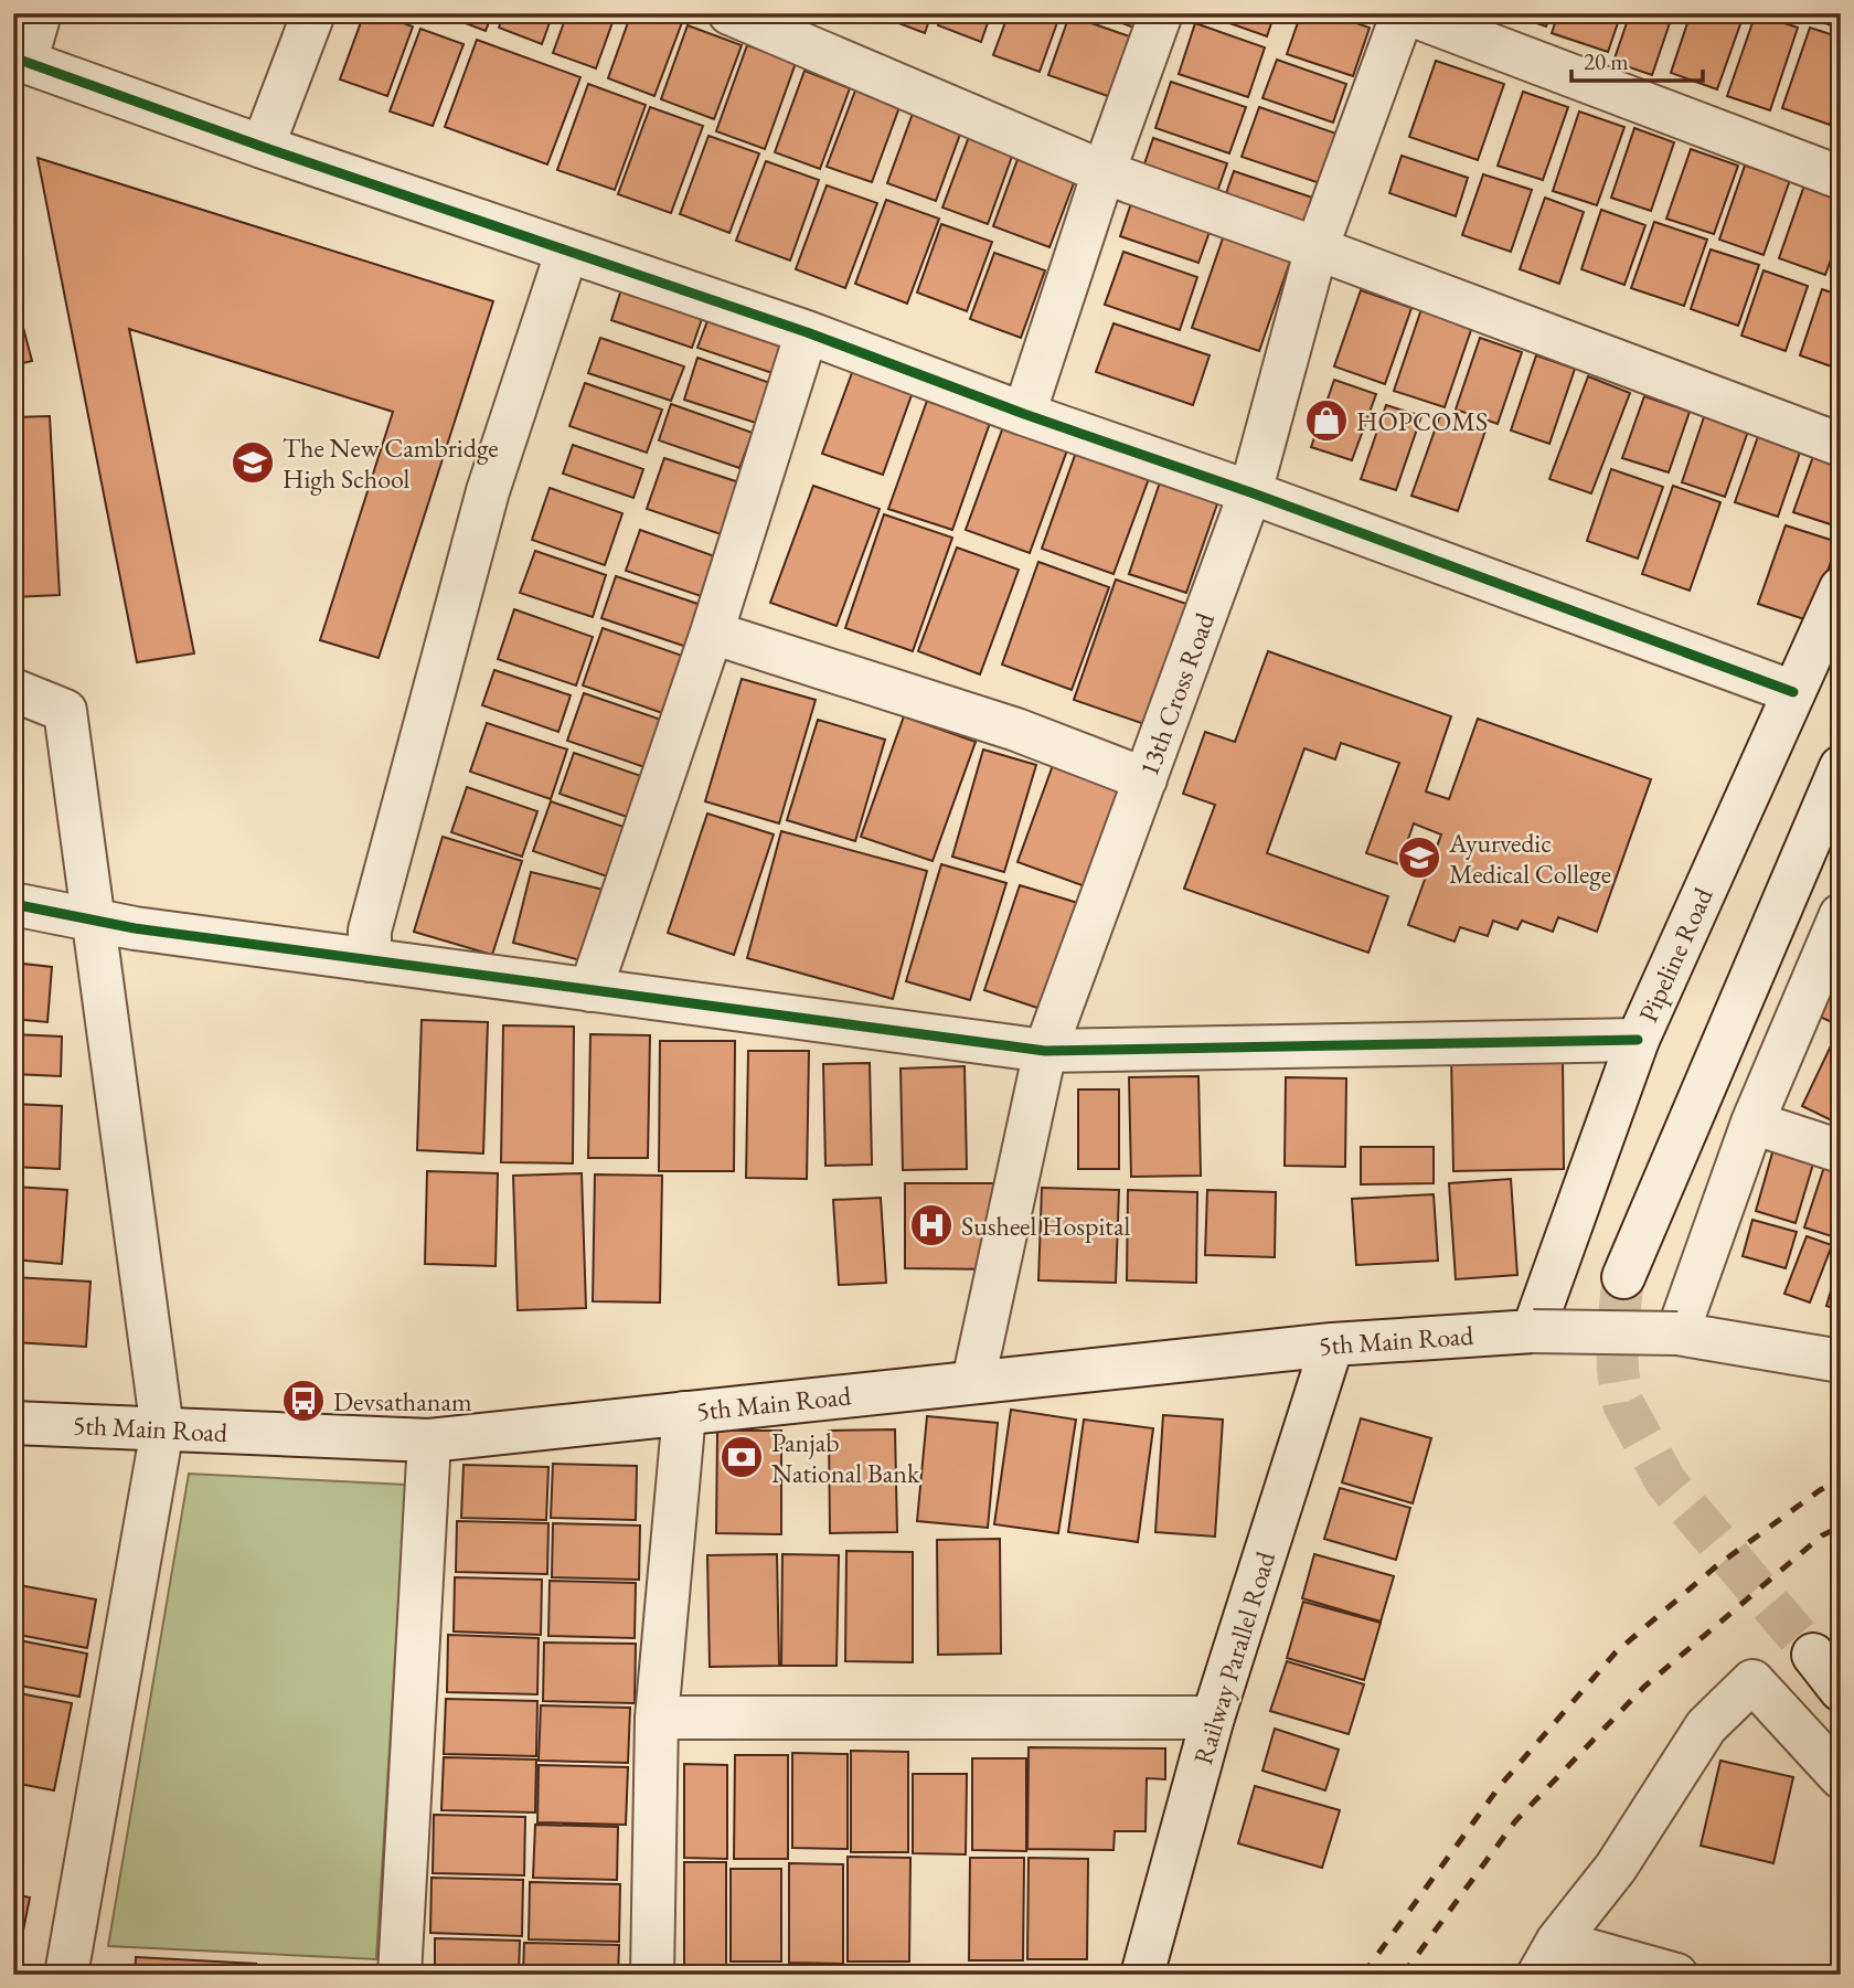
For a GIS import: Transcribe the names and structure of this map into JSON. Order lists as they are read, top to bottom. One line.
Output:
{"streets":{"street":["13th Cross Road","Pipeline Road","5th Main Road","Railway Parallel Road"]},"crossings":[["13th Cross Road","5th Main Road"],["Pipeline Road","5th Main Road"],["5th Main Road","Railway Parallel Road"]],"places":{"shop":["HOPCOMS"],"school or university":["The New Cambridge High School","Ayurvedic Medical College"],"hospital":["Susheel Hospital"],"bus stop":["Devsathanam"],"bank":["Panjab National Bank"]},"scale_bar":"20 m"}
